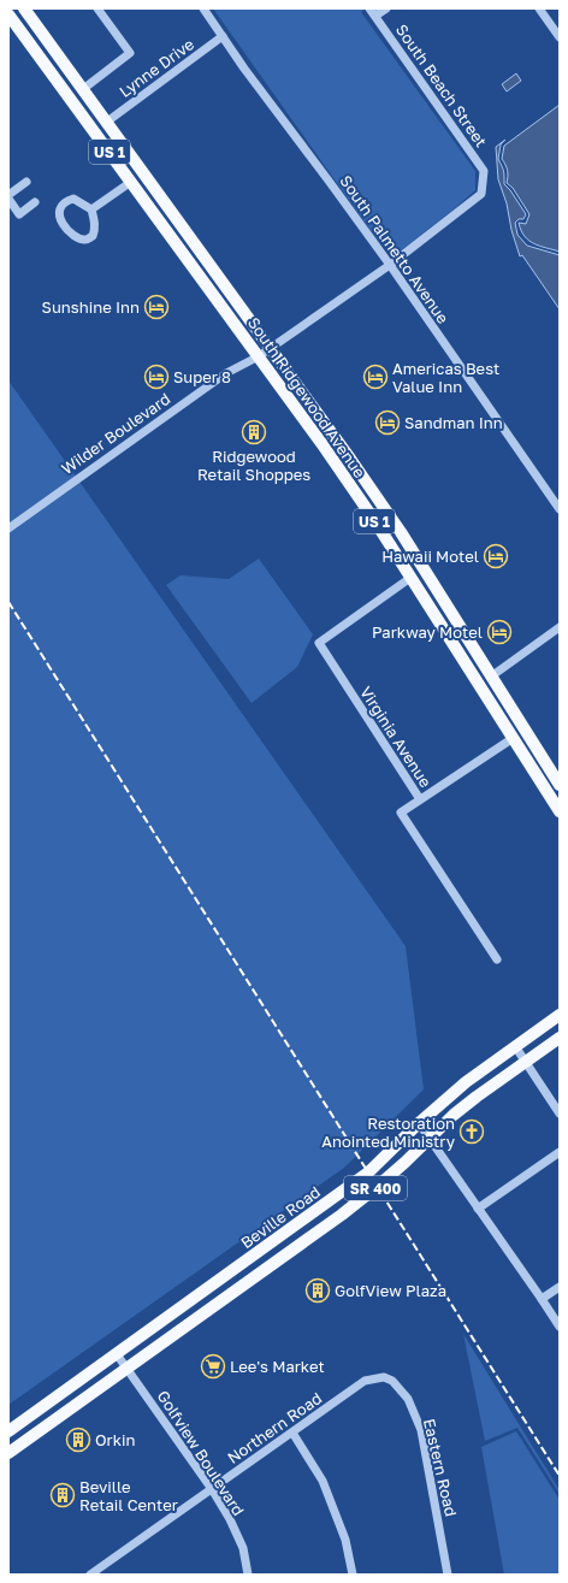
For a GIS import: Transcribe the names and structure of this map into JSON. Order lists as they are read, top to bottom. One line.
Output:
{"streets":{"main road":["US 1","South Ridgewood Avenue","SR 400","Beville Road"],"street":["Lynne Drive","South Beach Street","South Palmetto Avenue","Wilder Boulevard","Virginia Avenue","Northern Road","Golfview Boulevard","Eastern Road"]},"crossings":[["Lynne Drive","South Palmetto Avenue"],["Lynne Drive","South Ridgewood Avenue"],["South Beach Street","Wilder Boulevard"],["South Palmetto Avenue","Wilder Boulevard"],["South Ridgewood Avenue","Wilder Boulevard"],["South Ridgewood Avenue","Virginia Avenue"],["SR 400","Golfview Boulevard"],["Beville Road","Golfview Boulevard"],["Northern Road","Golfview Boulevard"],["Northern Road","Eastern Road"]],"places":{"hotel":["Sunshine Inn","Super 8","Americas Best Value Inn","Sandman Inn","Hawaii Motel","Parkway Motel"],"building":["Ridgewood Retail Shoppes","GolfView Plaza","Orkin","Beville Retail Center"],"church":["Restoration Anointed Ministry"],"supermarket":["Lee's Market"]}}
